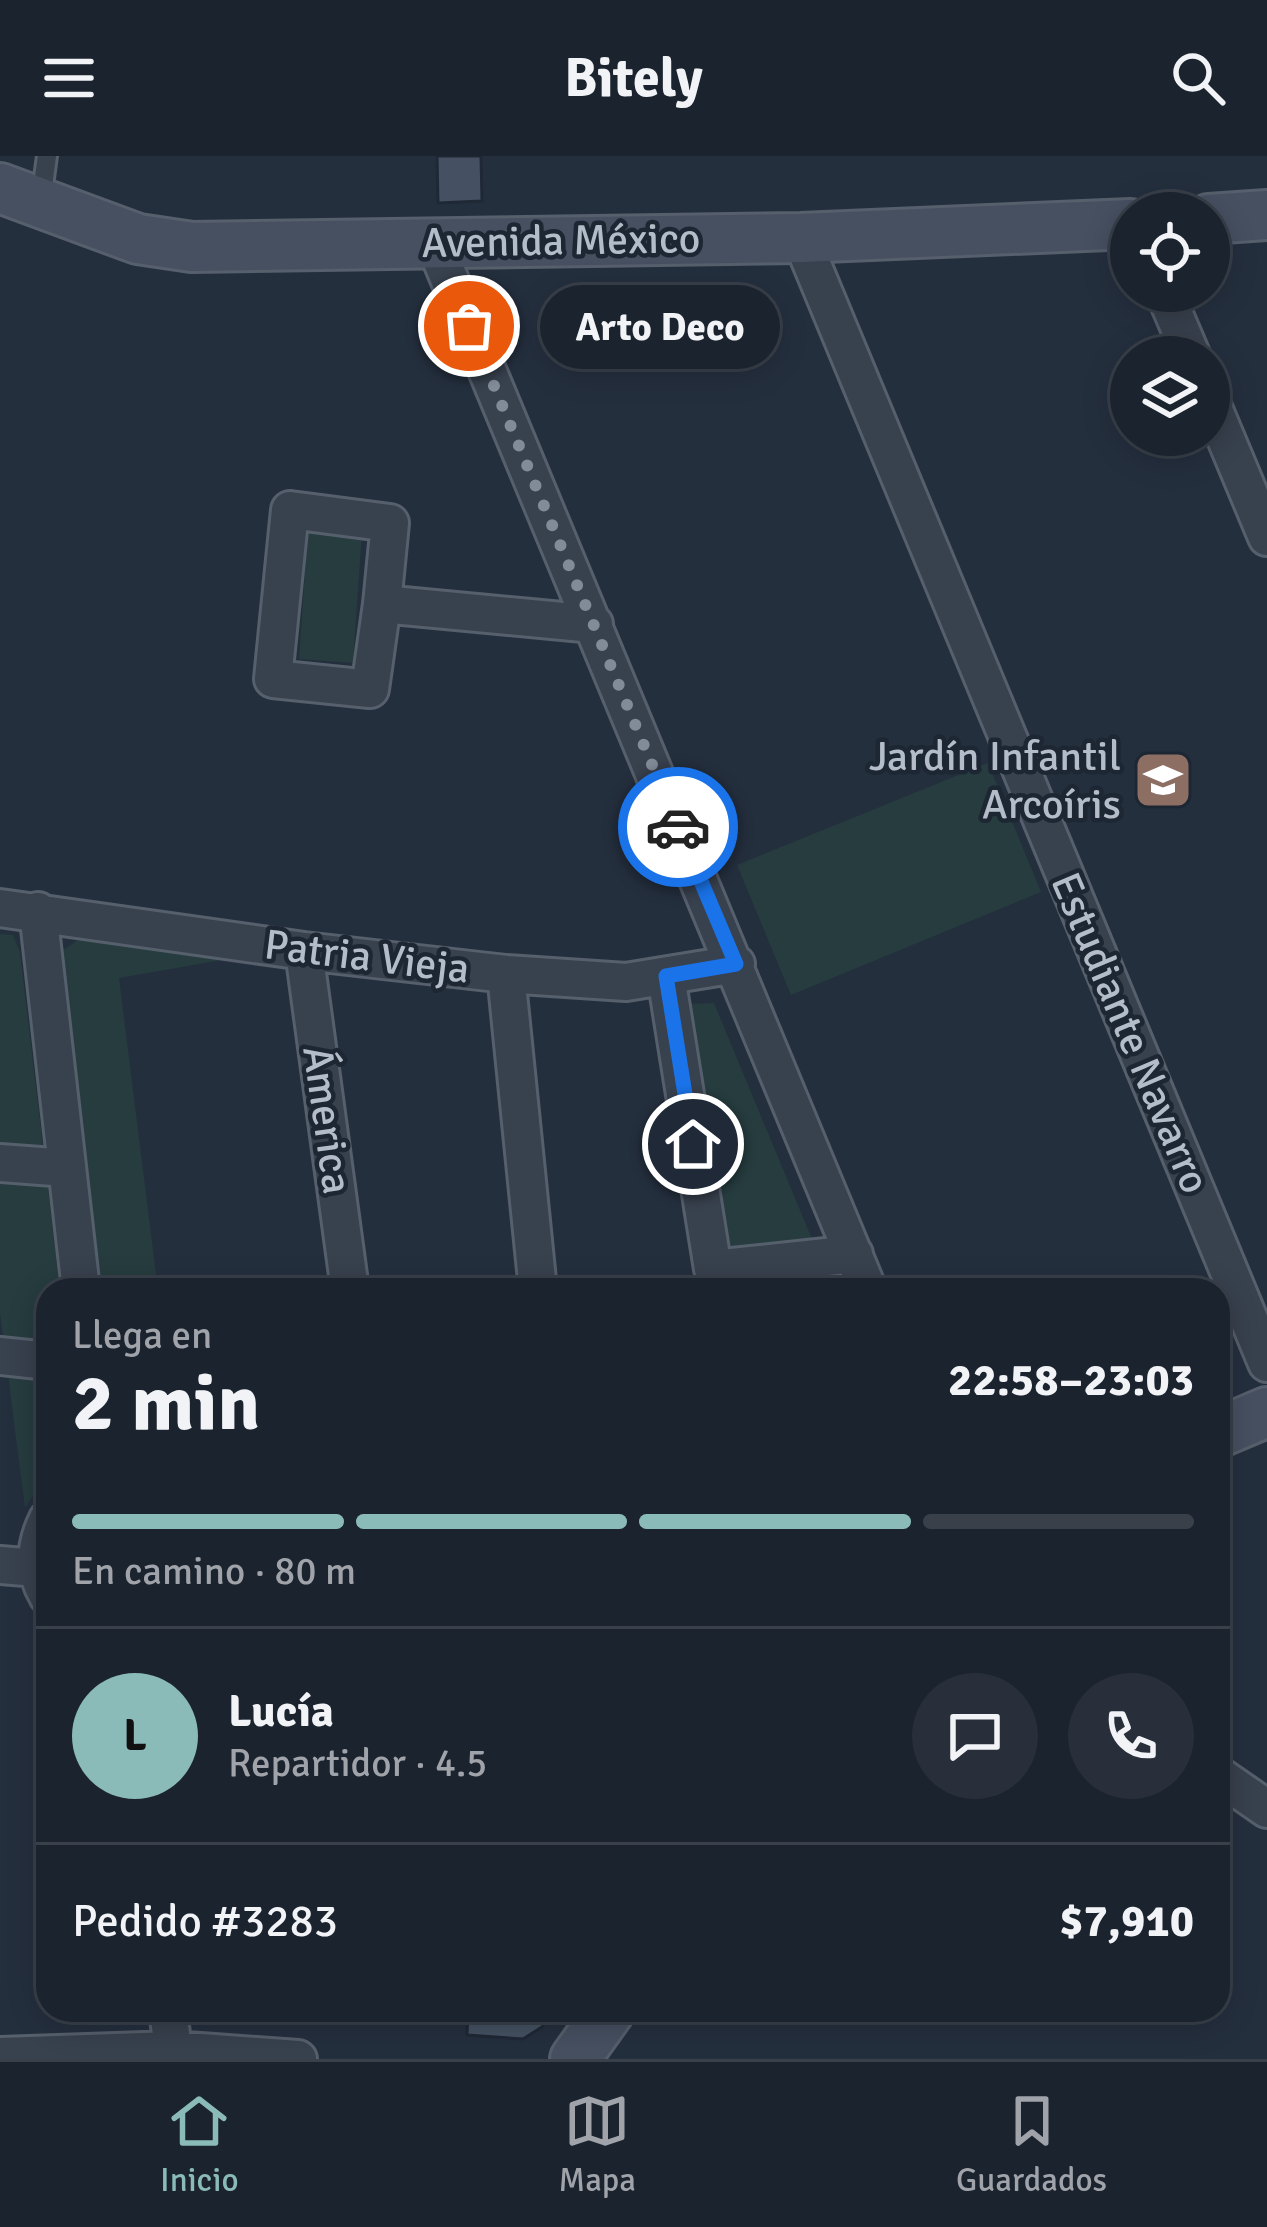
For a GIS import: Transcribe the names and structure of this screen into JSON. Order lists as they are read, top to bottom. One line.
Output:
{"streets":{"street":["Avenida México","Patria Vieja","Estudiante Navarro","Ámerica"]},"crossings":[["Avenida México","Estudiante Navarro"],["Patria Vieja","Ámerica"]],"places":{"other":["Arto Deco"],"school or university":["Jardín Infantil Arcoíris"]},"page":{"header":"Bitely","bubble":"Arto Deco","heading":["2 min","Llega en","22:58–23:03"],"panel":["Lucía","Repartidor · 4.5","Pedido #3283","$7,910"],"bar":"En camino · 80 m","round":"L","tabs":["Inicio","Mapa","Guardados"]}}
